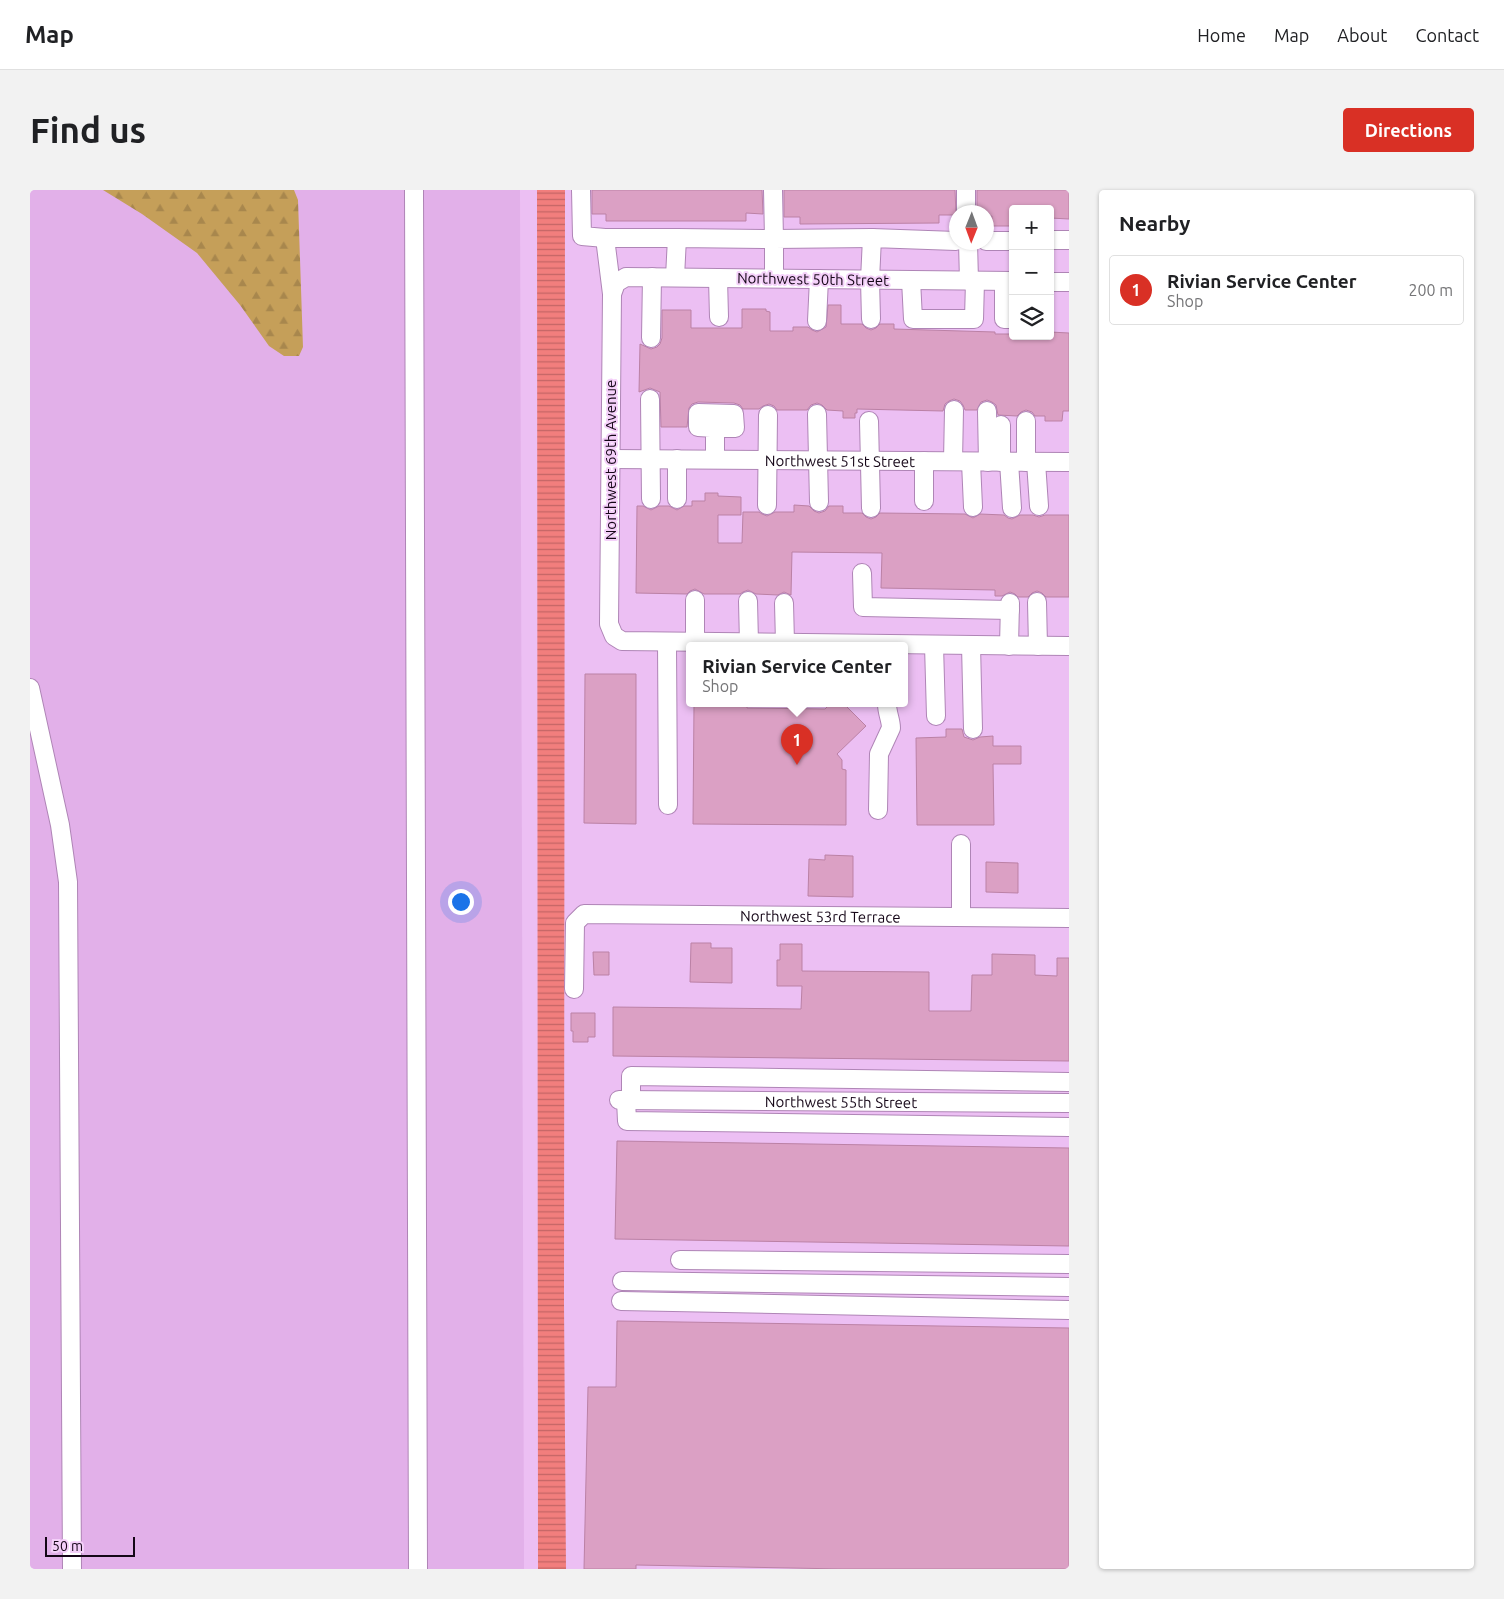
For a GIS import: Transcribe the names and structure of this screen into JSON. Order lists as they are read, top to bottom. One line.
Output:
{"streets":{"street":["Northwest 50th Street","Northwest 69th Avenue","Northwest 51st Street","Northwest 53rd Terrace","Northwest 55th Street"]},"crossings":[["Northwest 50th Street","Northwest 69th Avenue"],["Northwest 69th Avenue","Northwest 51st Street"]],"scale_bar":"50 m","north":"bottom","page":{"header":"Map","nav":["Home","Map","About","Contact"],"buttons":"Directions","title":"Find us","heading":"Nearby","map_buttons":["+","−"],"list":[{"mark":"1","name":"Rivian Service Center","note":"Shop","value":"200 m"}],"popup":["Rivian Service Center","Shop"],"pins":"1","scale":"50 m"}}
